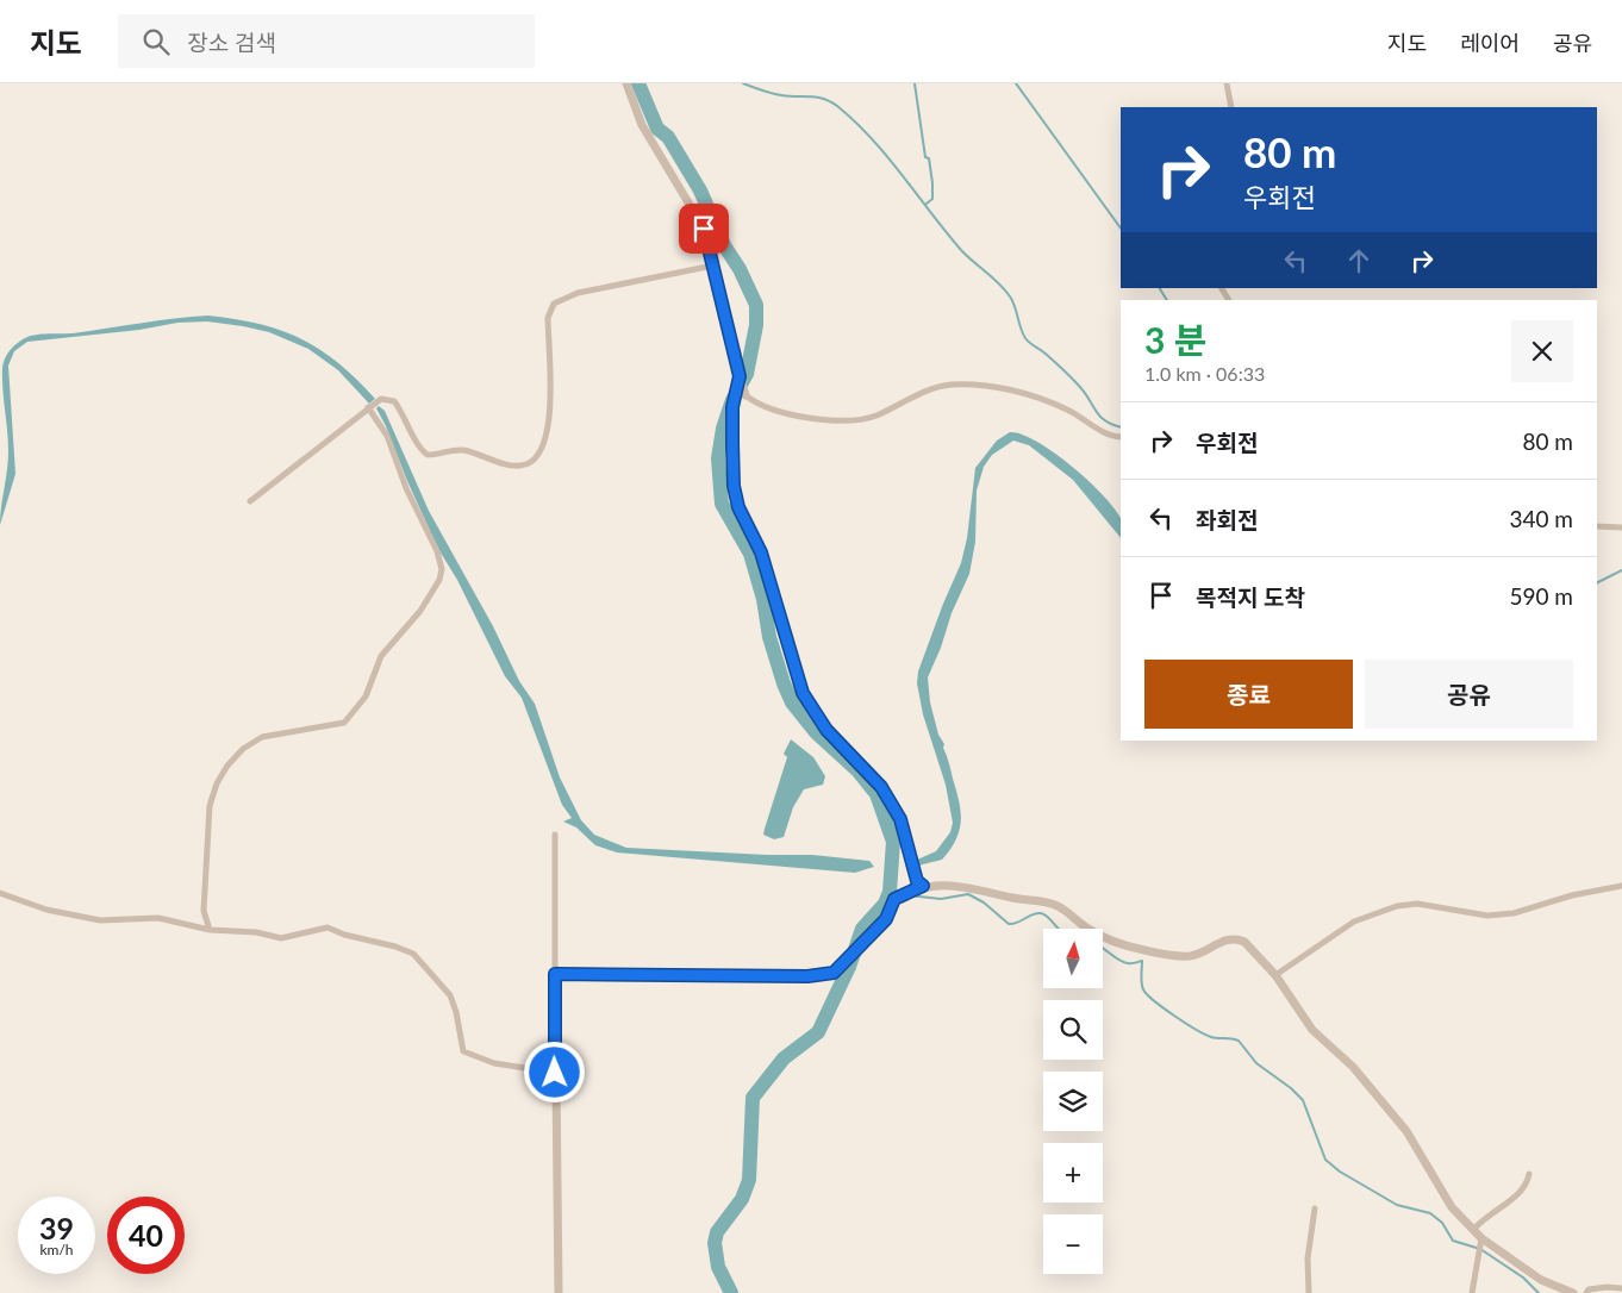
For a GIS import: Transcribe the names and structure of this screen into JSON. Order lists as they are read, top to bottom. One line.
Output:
{"north":"top","page":{"header":"지도","search":"장소 검색","nav":["지도","레이어","공유"],"turn":["80 m","우회전"],"heading":["3 분","1.0 km · 06:33"],"list":[{"name":"우회전","value":"80 m"},{"name":"좌회전","value":"340 m"},{"name":"목적지 도착","value":"590 m"}],"buttons":["종료","공유"],"map_buttons":["+","−"],"speed":"39 km/h","limit":"40"}}
